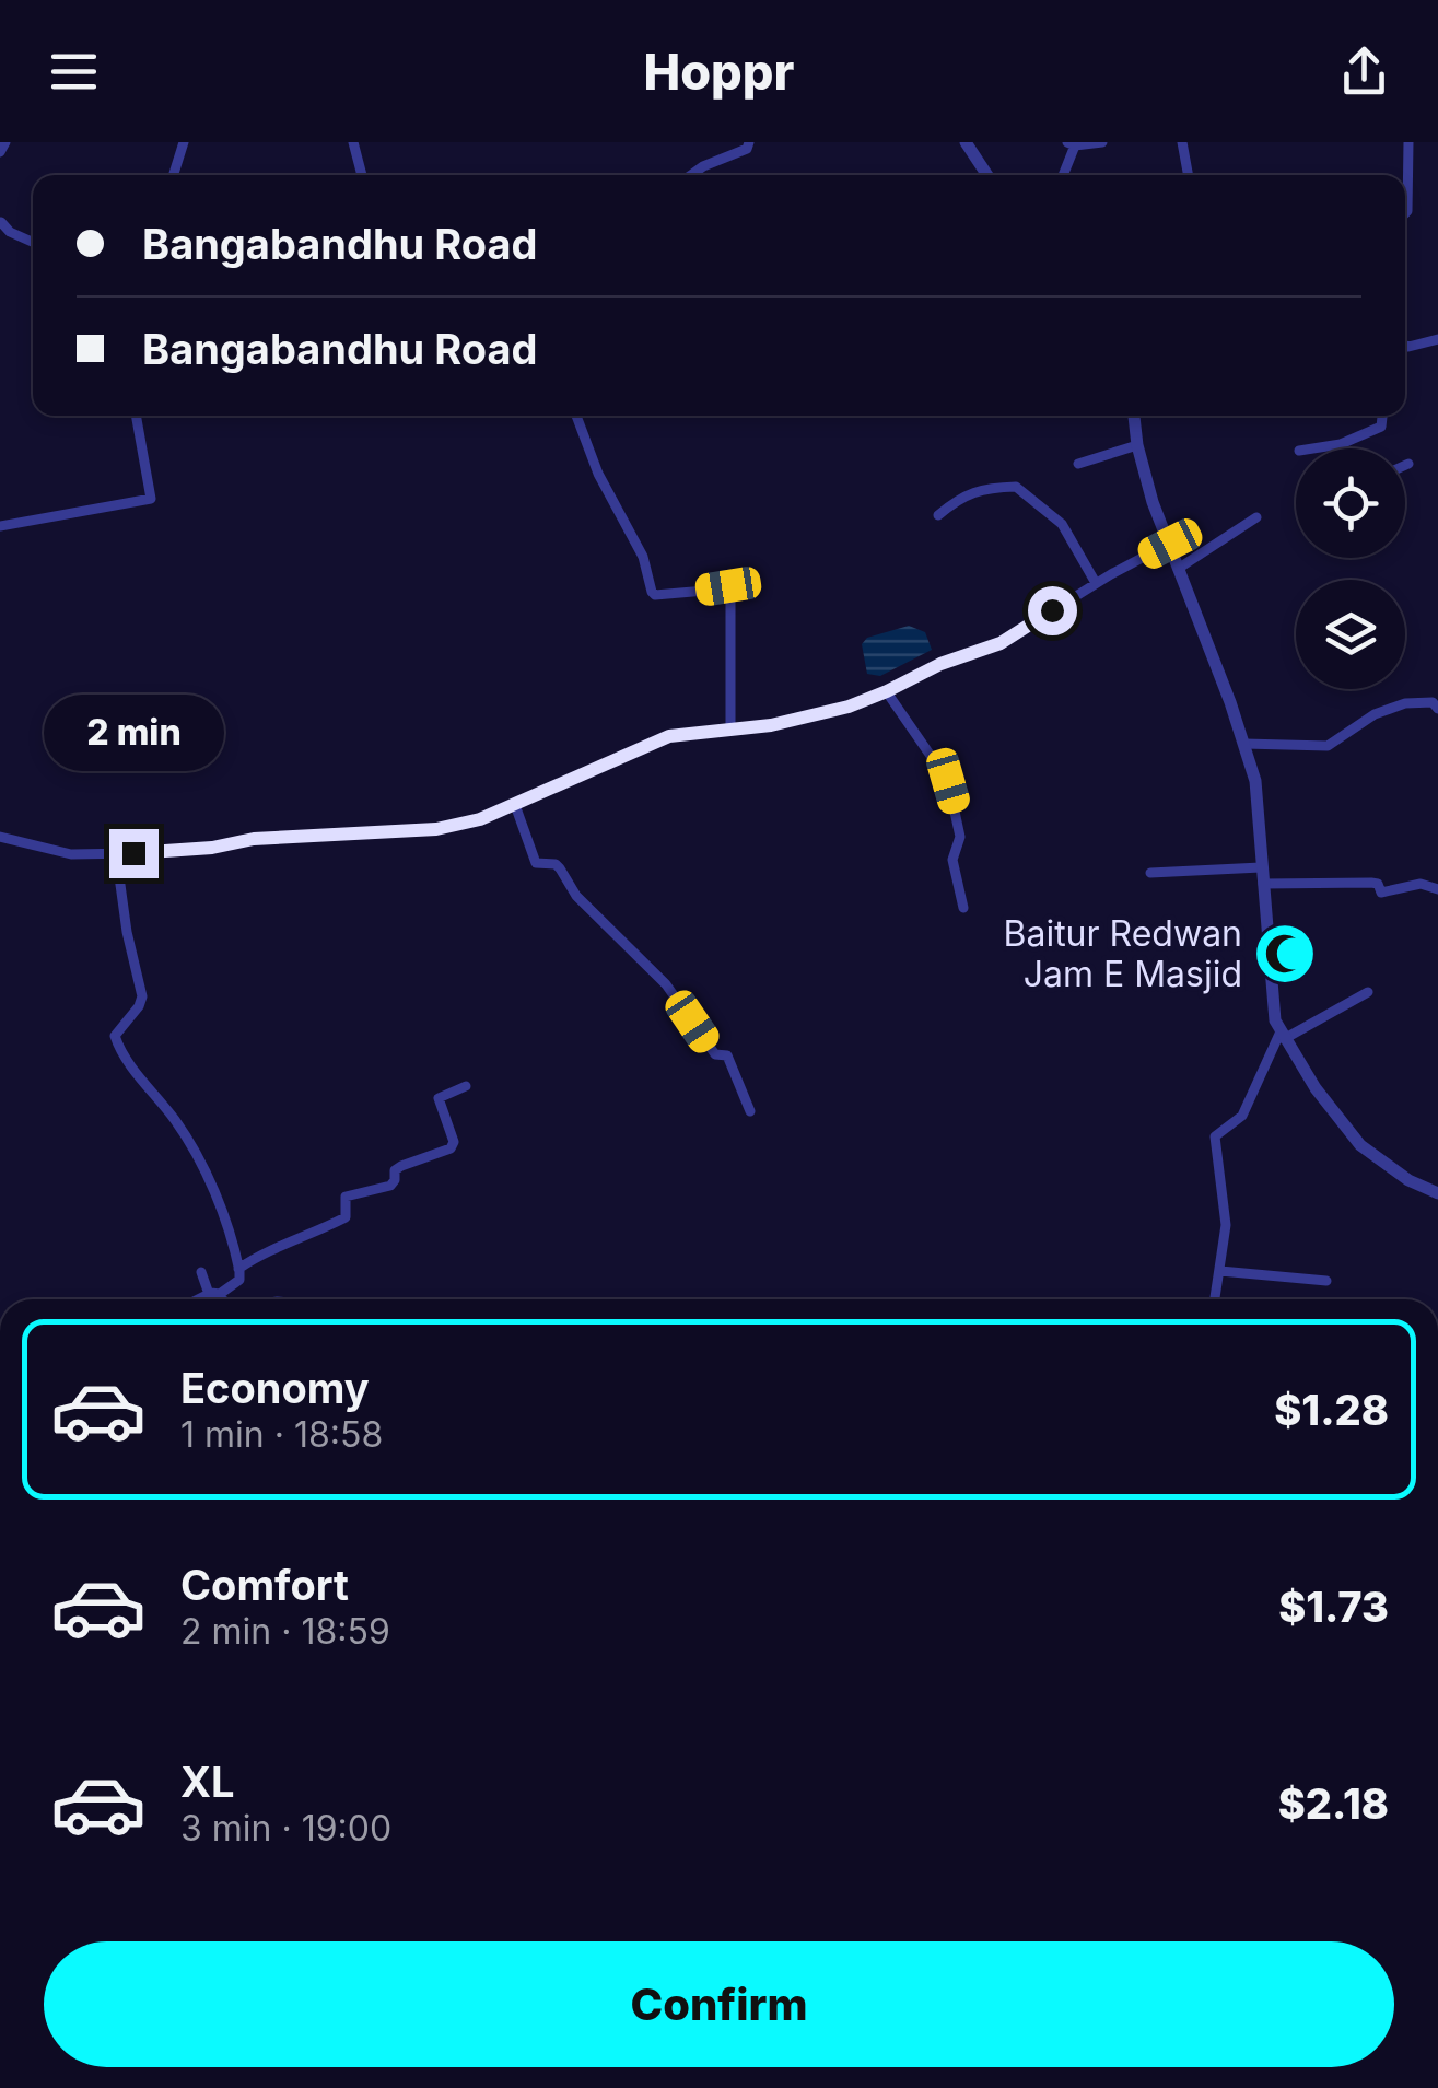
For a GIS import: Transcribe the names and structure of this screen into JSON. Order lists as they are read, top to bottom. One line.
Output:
{"places":{"mosque":["Baitur Redwan Jam E Masjid"]},"page":{"header":"Hoppr","banner":["Bangabandhu Road","Bangabandhu Road"],"bubble":"2 min","list":[{"name":"Economy","note":"1 min · 18:58","value":"$1.28"},{"name":"Comfort","note":"2 min · 18:59","value":"$1.73"},{"name":"XL","note":"3 min · 19:00","value":"$2.18"}],"buttons":"Confirm"}}
